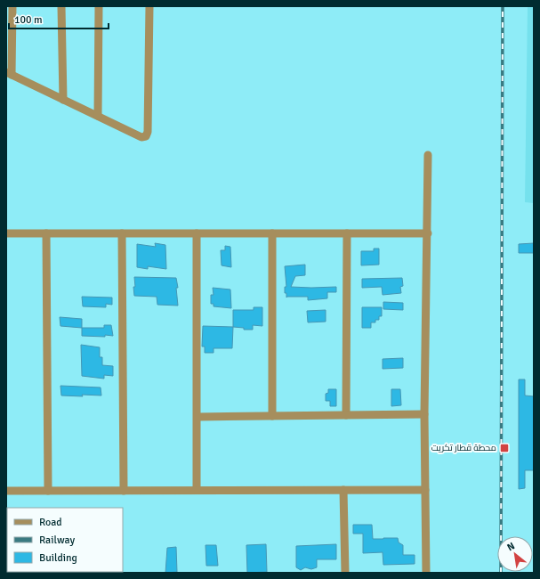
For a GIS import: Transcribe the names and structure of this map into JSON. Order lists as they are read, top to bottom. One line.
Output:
{"places":{"transit":["محطة قطار تكريت"]},"legend":["Road","Railway","Building"],"scale_bar":"100 m","north":"top left"}
